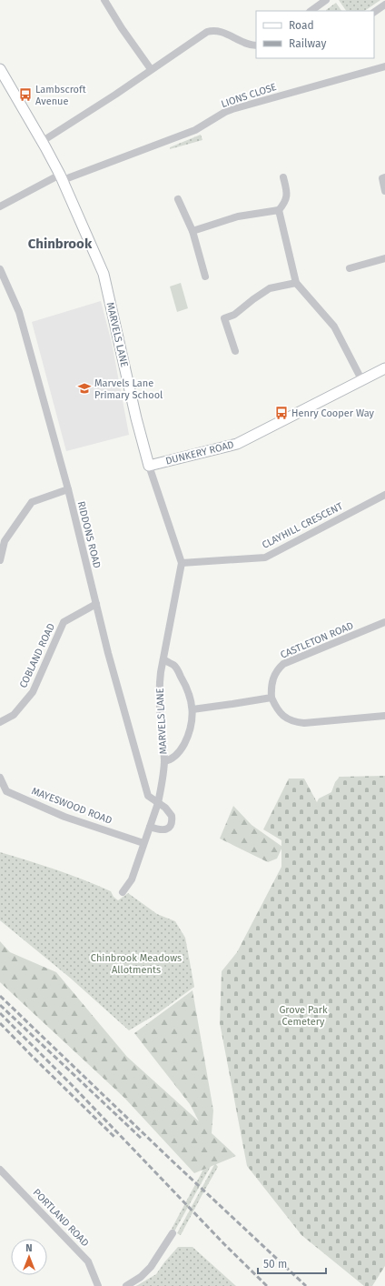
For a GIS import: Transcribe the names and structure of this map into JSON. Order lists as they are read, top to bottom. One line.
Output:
{"streets":{"street":["LIONS CLOSE","MARVELS LANE","DUNKERY ROAD","CLAYHILL CRESCENT","RIDDONS ROAD","CASTLETON ROAD","COBLAND ROAD","MAYESWOOD ROAD","PORTLAND ROAD"]},"crossings":[["LIONS CLOSE","MARVELS LANE"],["MARVELS LANE","DUNKERY ROAD"],["MARVELS LANE","CLAYHILL CRESCENT"],["MARVELS LANE","RIDDONS ROAD"],["MARVELS LANE","MAYESWOOD ROAD"],["RIDDONS ROAD","COBLAND ROAD"]],"districts":["Chinbrook"],"parks":["Chinbrook Meadows Allotments","Grove Park Cemetery"],"places":{"bus stop":["Lambscroft Avenue","Henry Cooper Way"],"school or university":["Marvels Lane Primary School"]},"legend":["Road","Railway"],"scale_bar":"50 m","north":"top"}
